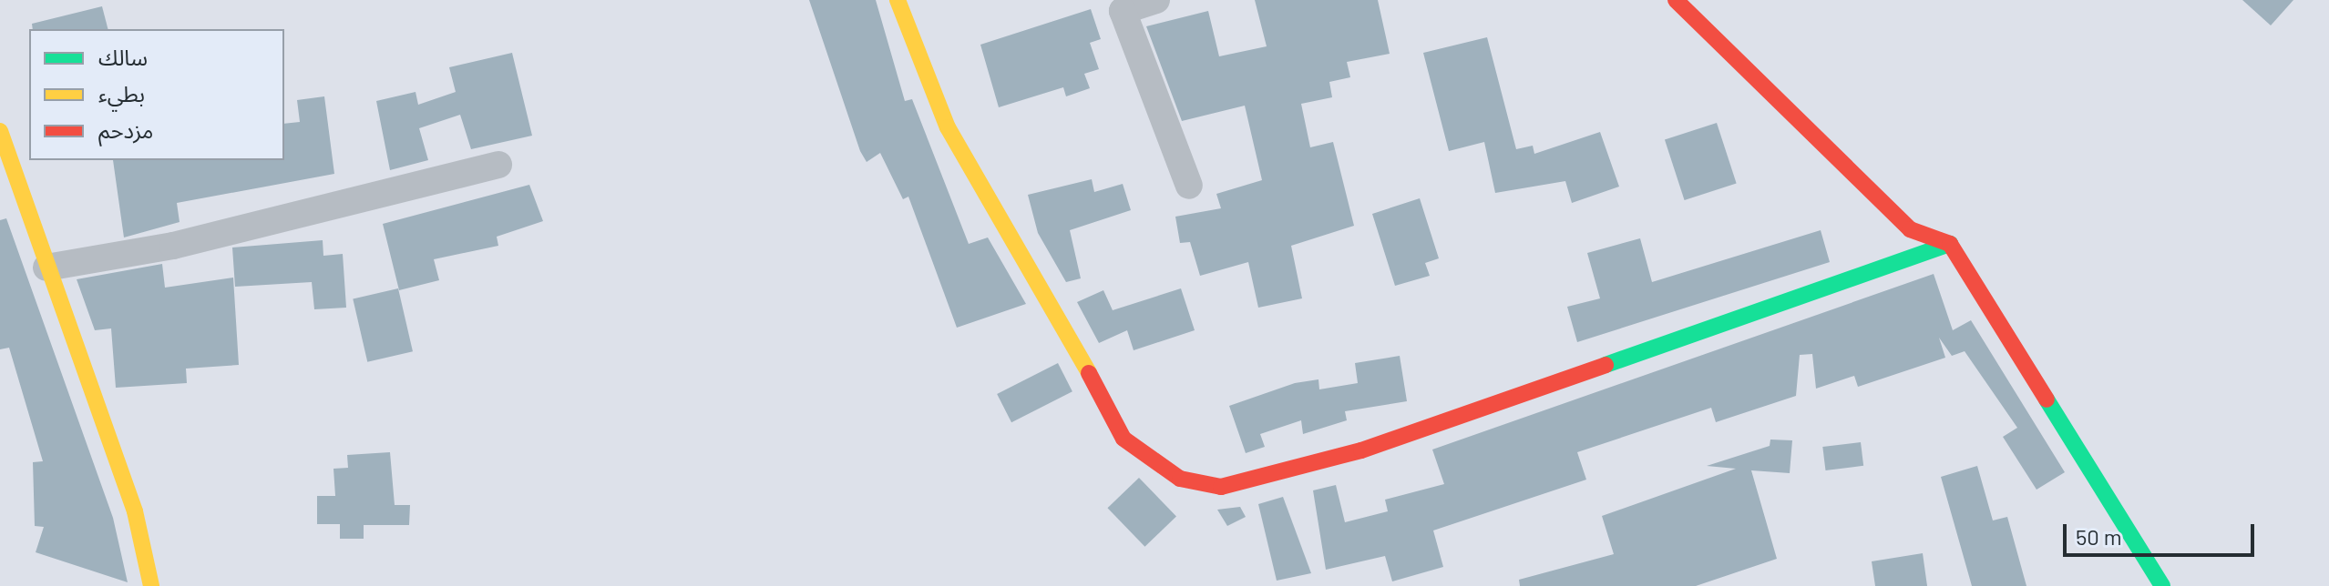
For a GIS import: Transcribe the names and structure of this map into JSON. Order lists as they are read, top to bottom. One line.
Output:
{"legend":["سالك","بطيء","مزدحم"],"scale_bar":"50 m"}
